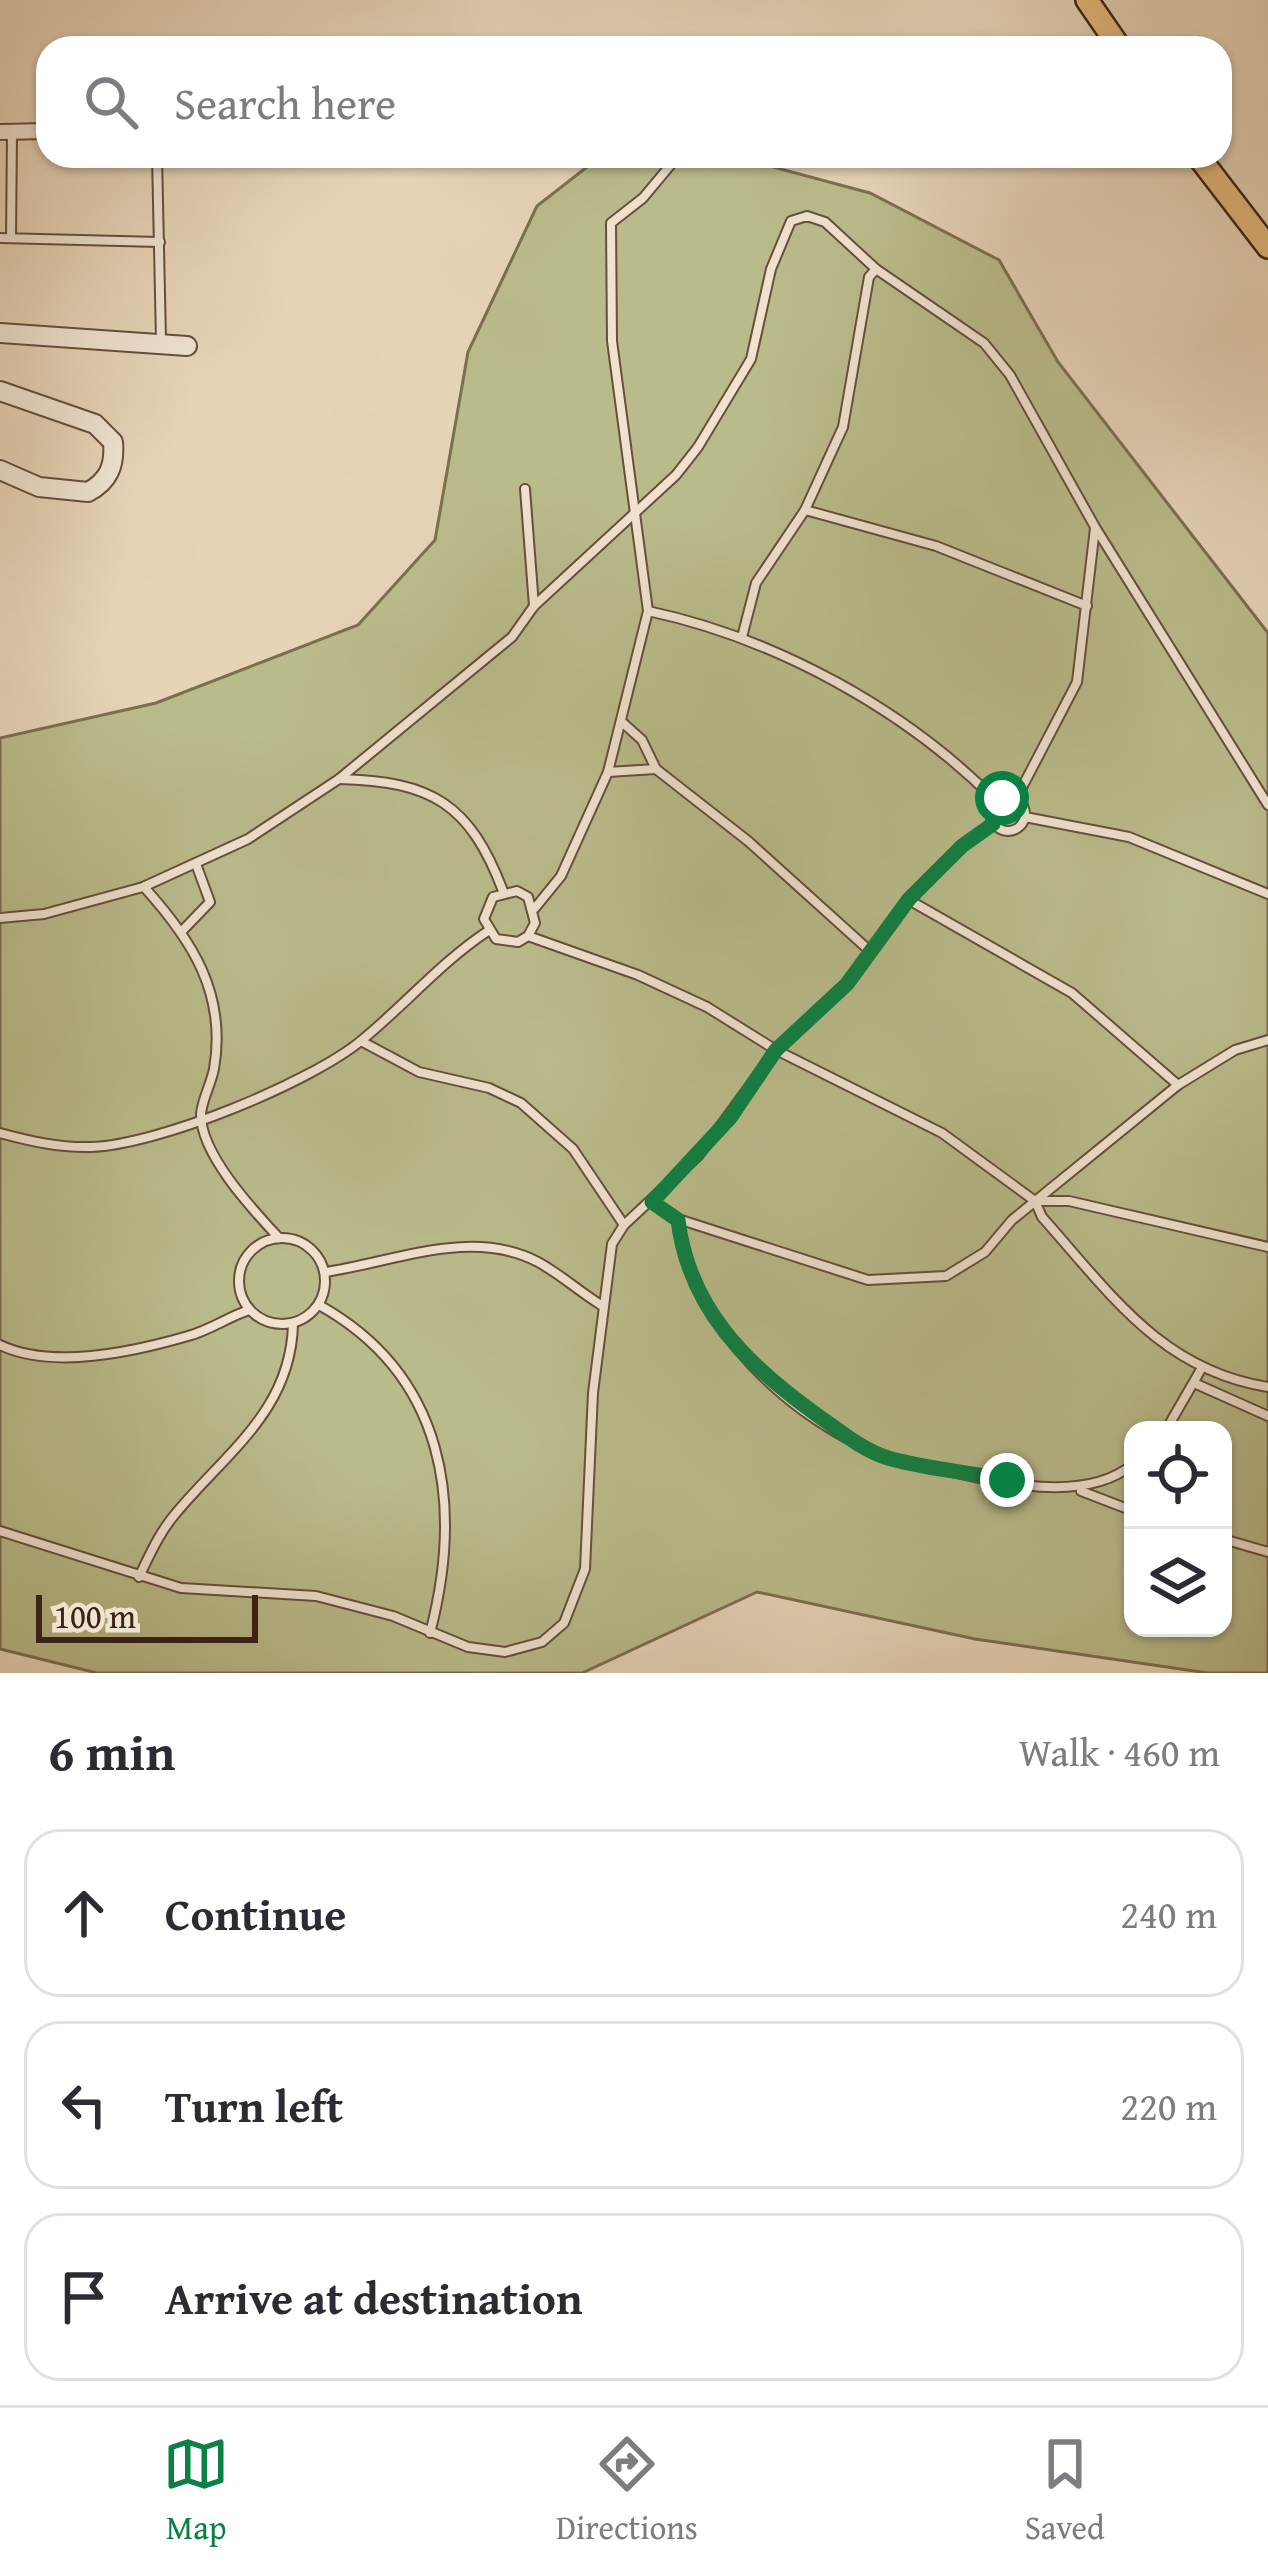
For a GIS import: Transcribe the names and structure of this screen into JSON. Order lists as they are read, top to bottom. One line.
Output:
{"scale_bar":"100 m","page":{"search":"Search here","scale":"100 m","heading":["6 min","Walk · 460 m"],"list":[["Continue","240 m"],["Turn left","220 m"],"Arrive at destination"],"nav":["Map","Directions","Saved"]}}
